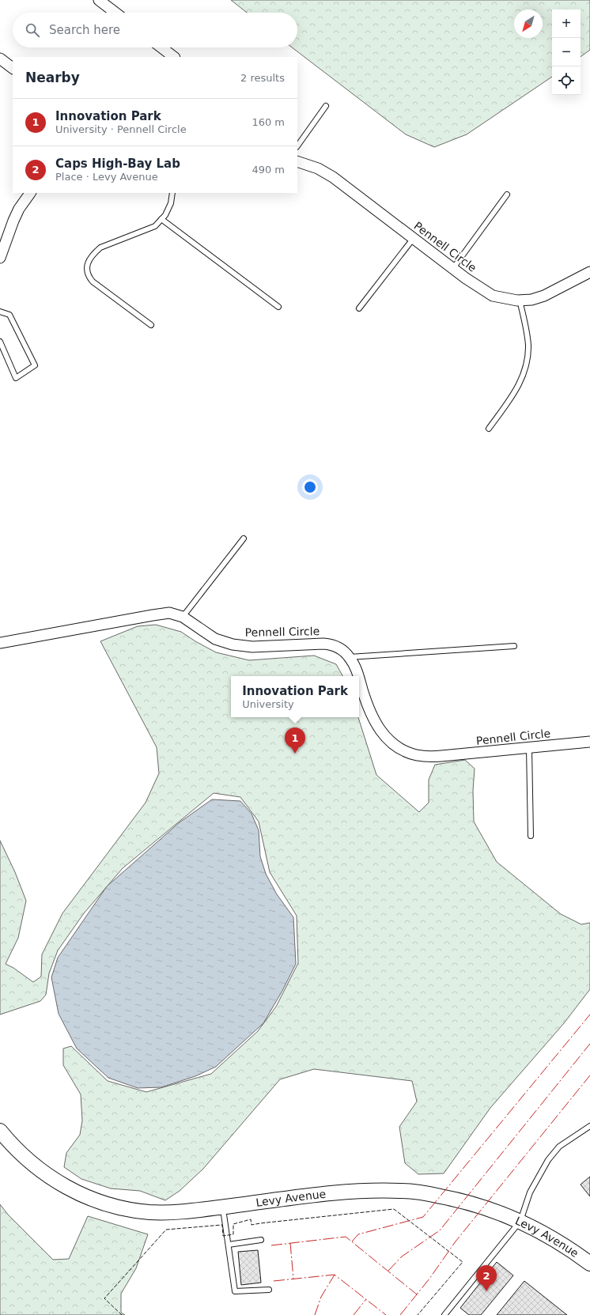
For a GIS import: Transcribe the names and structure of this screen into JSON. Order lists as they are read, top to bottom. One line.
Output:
{"streets":{"street":["Pennell Circle","Levy Avenue"]},"north":"bottom left","page":{"map_buttons":["+","−"],"search":"Search here","heading":["Nearby","2 results"],"list":[{"mark":"1","name":"Innovation Park","note":"University · Pennell Circle","value":"160 m"},{"mark":"2","name":"Caps High-Bay Lab","note":"Place · Levy Avenue","value":"490 m"}],"popup":["Innovation Park","University"],"pins":["1","2"]}}
